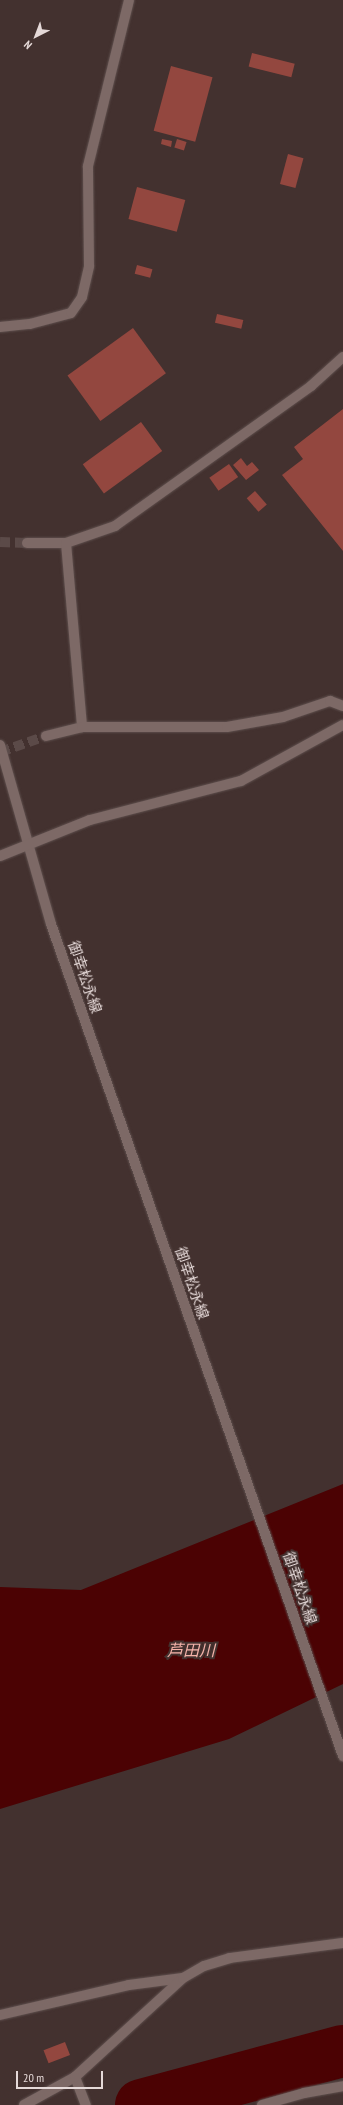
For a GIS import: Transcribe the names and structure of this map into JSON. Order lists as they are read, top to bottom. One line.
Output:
{"streets":{"street":["御幸松永線"]},"water":["芦田川"],"scale_bar":"20 m","north":"bottom left"}
